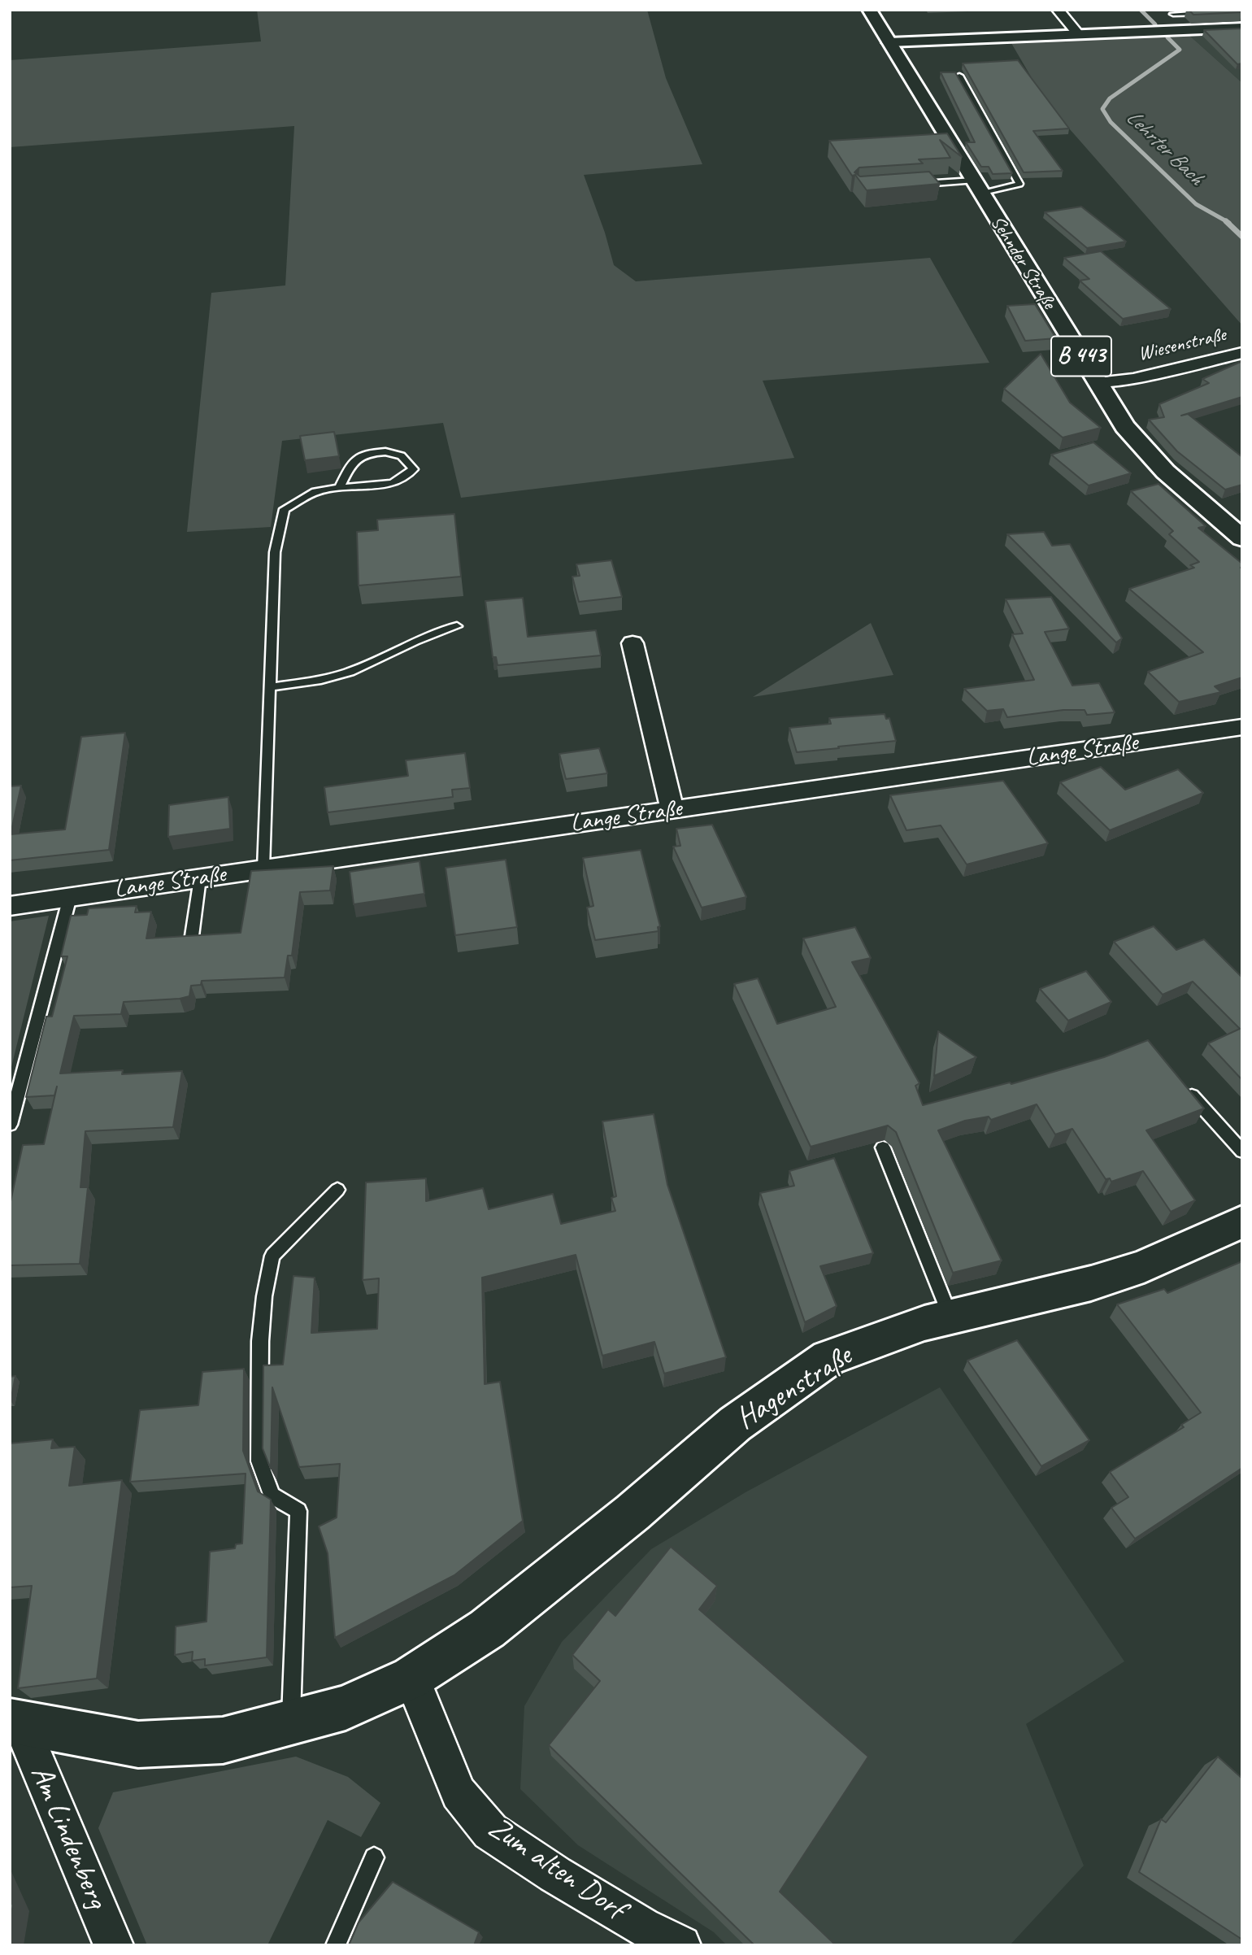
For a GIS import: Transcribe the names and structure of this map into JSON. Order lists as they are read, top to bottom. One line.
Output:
{"streets":{"main road":["Sehnder Straße","B 443","Hagenstraße","Am Lindenberg"],"street":["Wiesenstraße","Lange Straße","Zum alten Dorf"]},"crossings":[["Sehnder Straße","Wiesenstraße"],["Hagenstraße","Am Lindenberg"],["Hagenstraße","Zum alten Dorf"],["Am Lindenberg","Zum alten Dorf"]],"water":["Lehrter Bach"]}
